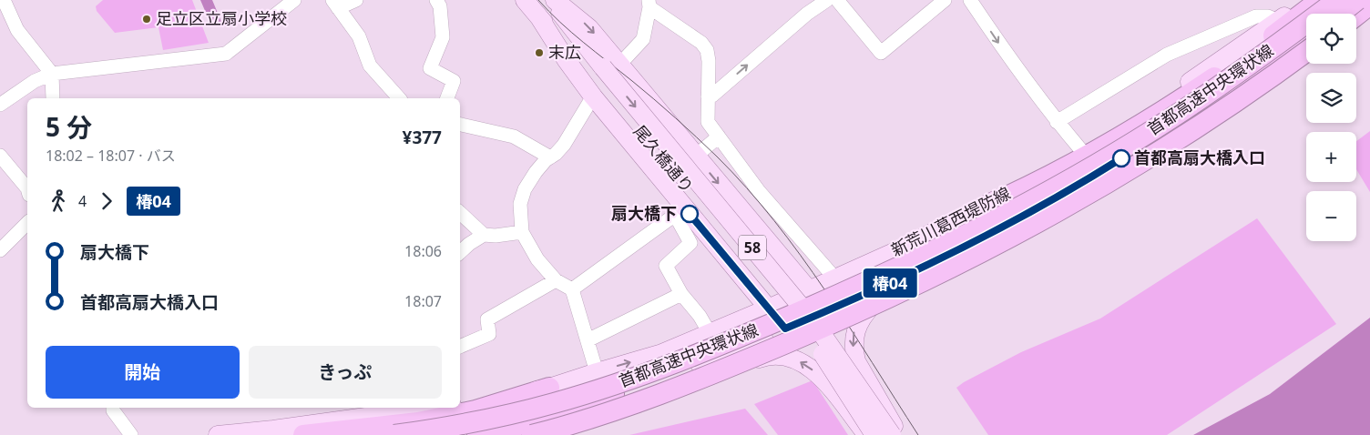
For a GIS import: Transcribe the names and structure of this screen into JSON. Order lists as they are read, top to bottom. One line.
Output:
{"streets":{"highway":["首都高速中央環状線"],"main road":["尾久橋通り","新荒川葛西堤防線","58"]},"places":["足立区立扇小学校","末広","首都高扇大橋入口","扇大橋下"],"lines":["bus line 椿04"],"page":{"on_map":"椿04","map_buttons":["+","−"],"heading":["5 分","18:02 – 18:07 · バス","¥377"],"legs":["4","椿04"],"list":[{"name":"扇大橋下","value":"18:06"},{"name":"首都高扇大橋入口","value":"18:07"}],"buttons":["開始","きっぷ"]}}
